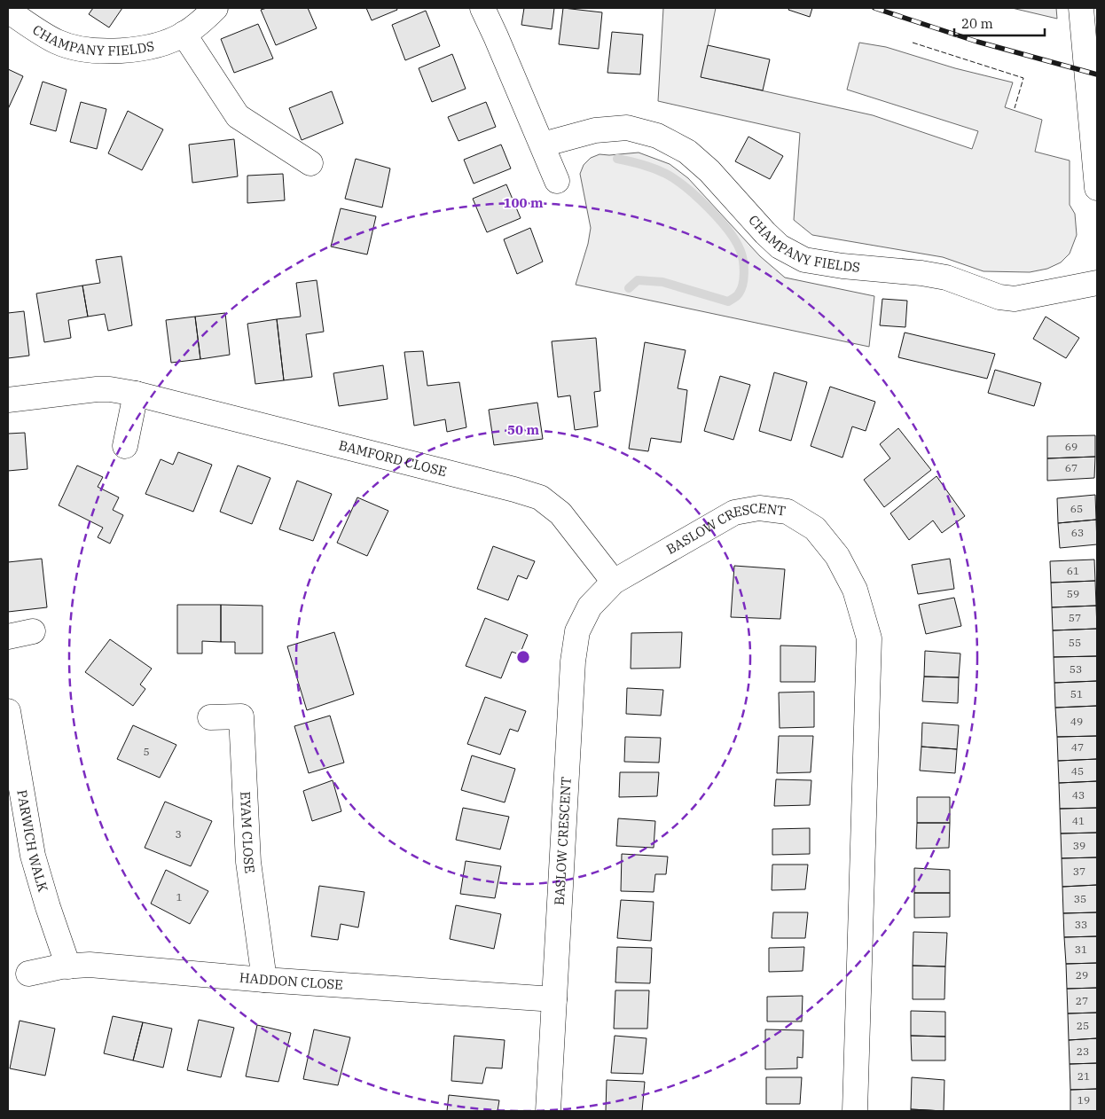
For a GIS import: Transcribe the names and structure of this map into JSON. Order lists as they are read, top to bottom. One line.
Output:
{"streets":{"street":["CHAMPANY FIELDS","BAMFORD CLOSE","BASLOW CRESCENT","EYAM CLOSE","PARWICH WALK","HADDON CLOSE"]},"crossings":[["BAMFORD CLOSE","BASLOW CRESCENT"],["BASLOW CRESCENT","HADDON CLOSE"],["EYAM CLOSE","HADDON CLOSE"],["PARWICH WALK","HADDON CLOSE"]],"house_numbers":["69","67","65","63","61","59","57","55","53","51","49","47","5","45","43","41","3","39","37","1","35","33","31","29","27","25","23","21","19"],"scale_bar":"20 m","rings":["100 m","50 m"]}
